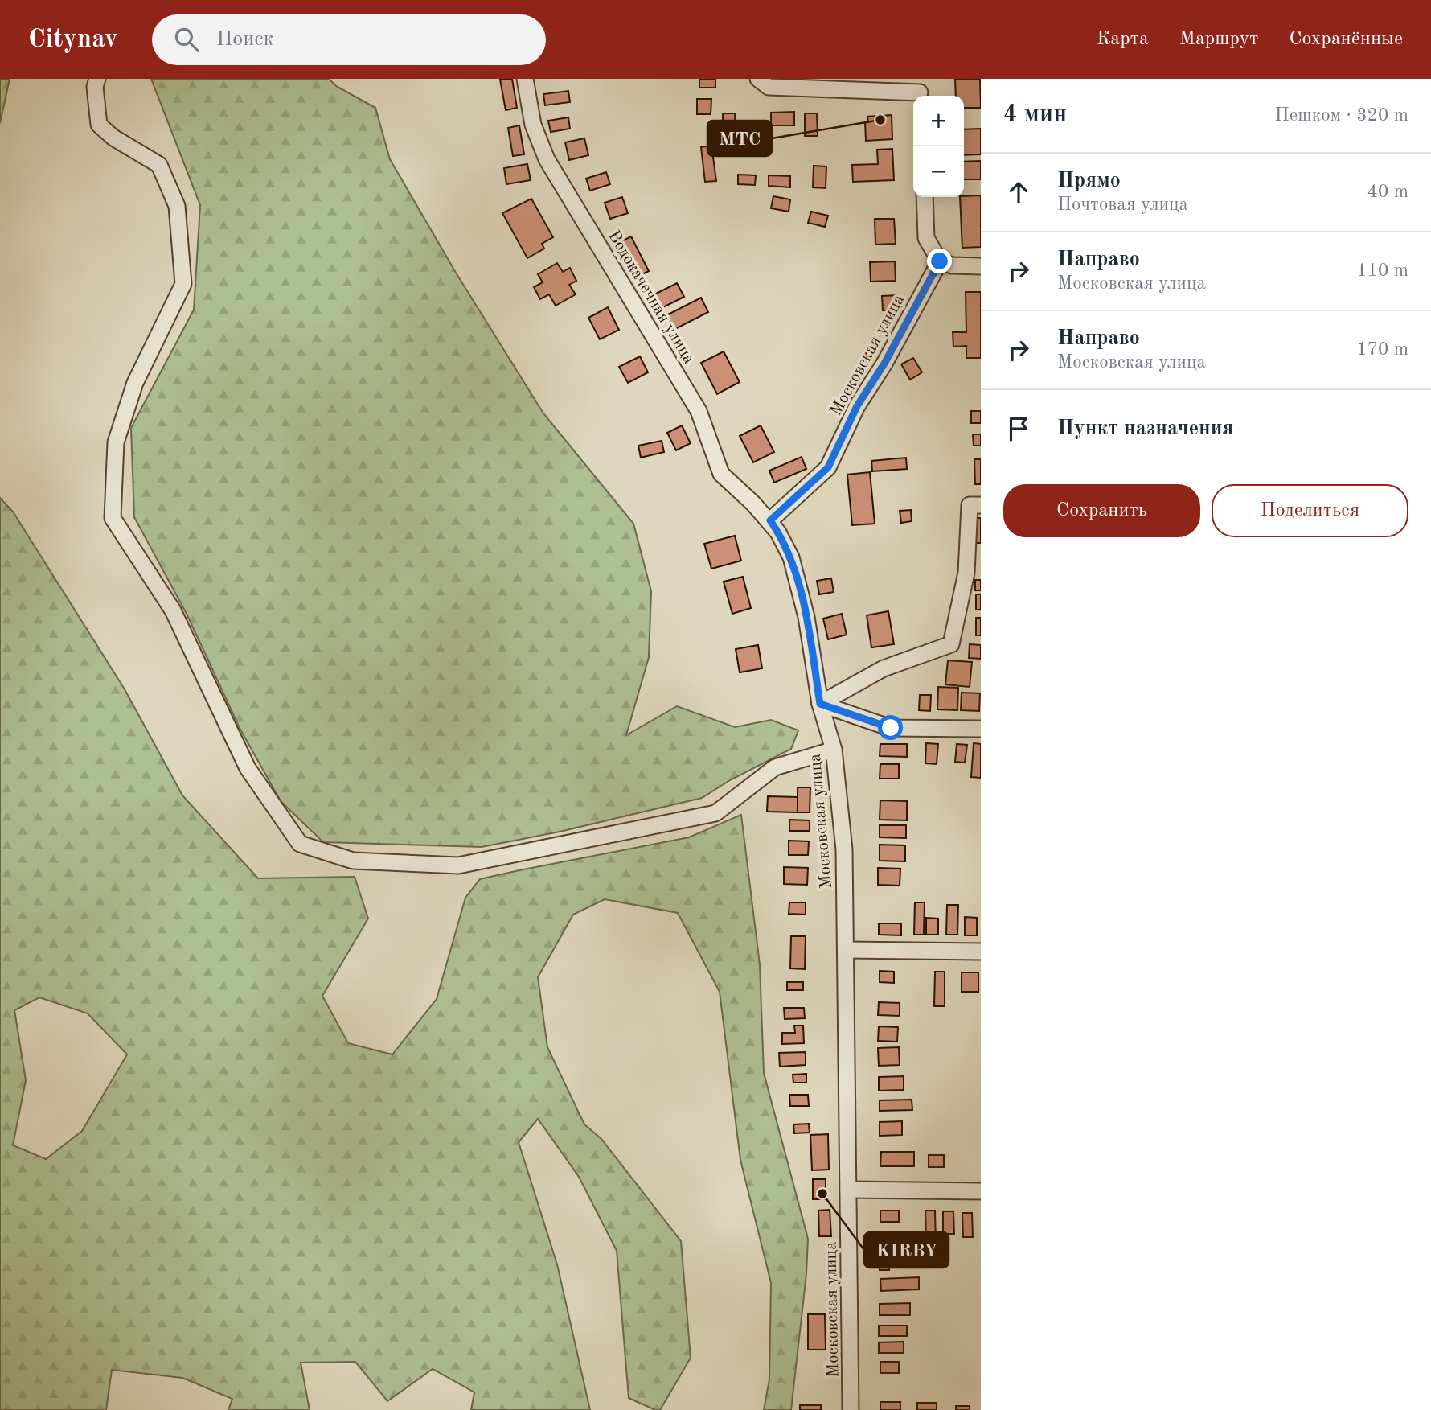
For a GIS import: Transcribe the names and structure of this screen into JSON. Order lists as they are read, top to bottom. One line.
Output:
{"streets":{"street":["Водокачечная улица","Московская улица"]},"crossings":[["Водокачечная улица","Московская улица"]],"places":["МТС","KIRBY"],"page":{"header":"Citynav","search":"Поиск","nav":["Карта","Маршрут","Сохранённые"],"heading":["4 мин","Пешком · 320 m"],"map_buttons":["+","−"],"list":[["Прямо","Почтовая улица","40 m"],["Направо","Московская улица","110 m"],["Направо","Московская улица","170 m"],"Пункт назначения"],"buttons":["Сохранить","Поделиться"]}}
